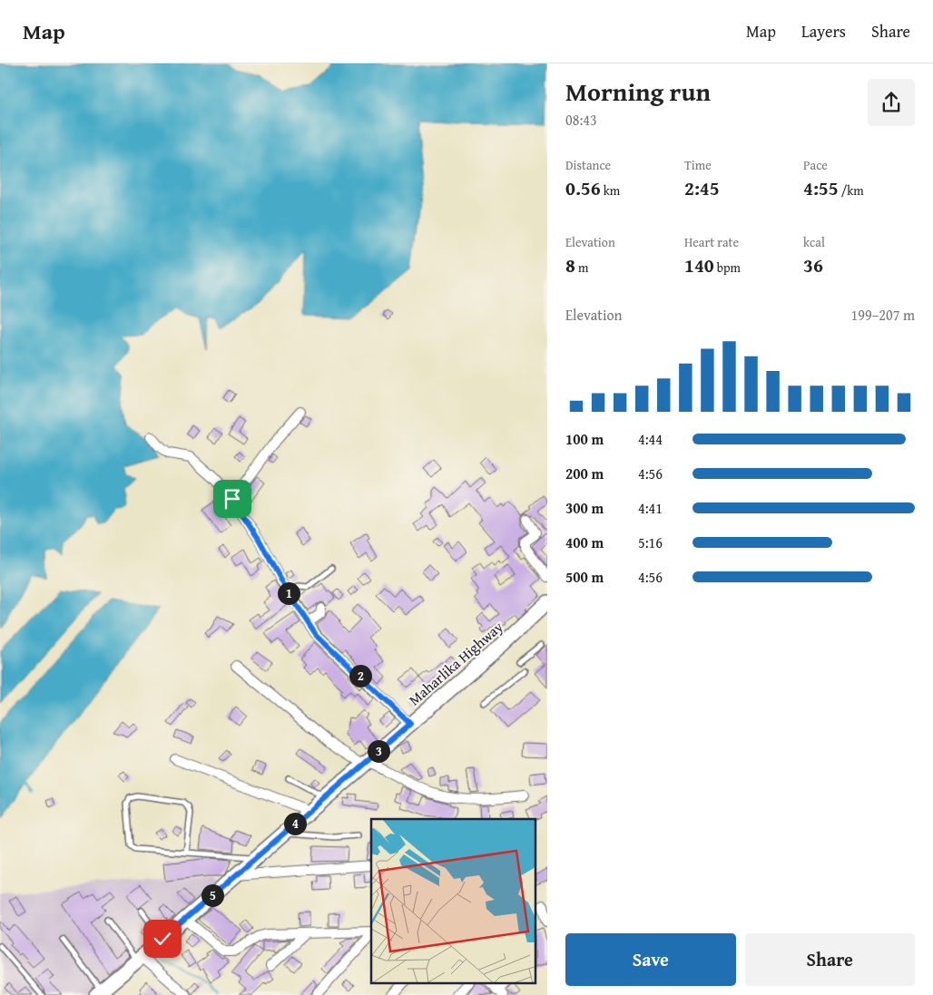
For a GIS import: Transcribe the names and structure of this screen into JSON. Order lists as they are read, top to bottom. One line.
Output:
{"streets":{"main road":["Maharlika Highway"]},"page":{"header":"Map","nav":["Map","Layers","Share"],"heading":["Morning run","08:43"],"stats":[["Distance","0.56 km"],["Time","2:45"],["Pace","4:55 /km"],["Elevation","8 m"],["Heart rate","140 bpm"],["kcal","36"]],"chart":["Elevation","199–207 m"],"list":[{"name":"100 m","note":"4:44"},{"name":"200 m","note":"4:56"},{"name":"300 m","note":"4:41"},{"name":"400 m","note":"5:16"},{"name":"500 m","note":"4:56"}],"pins":["1","2","3","4","5"],"buttons":["Save","Share"]}}
